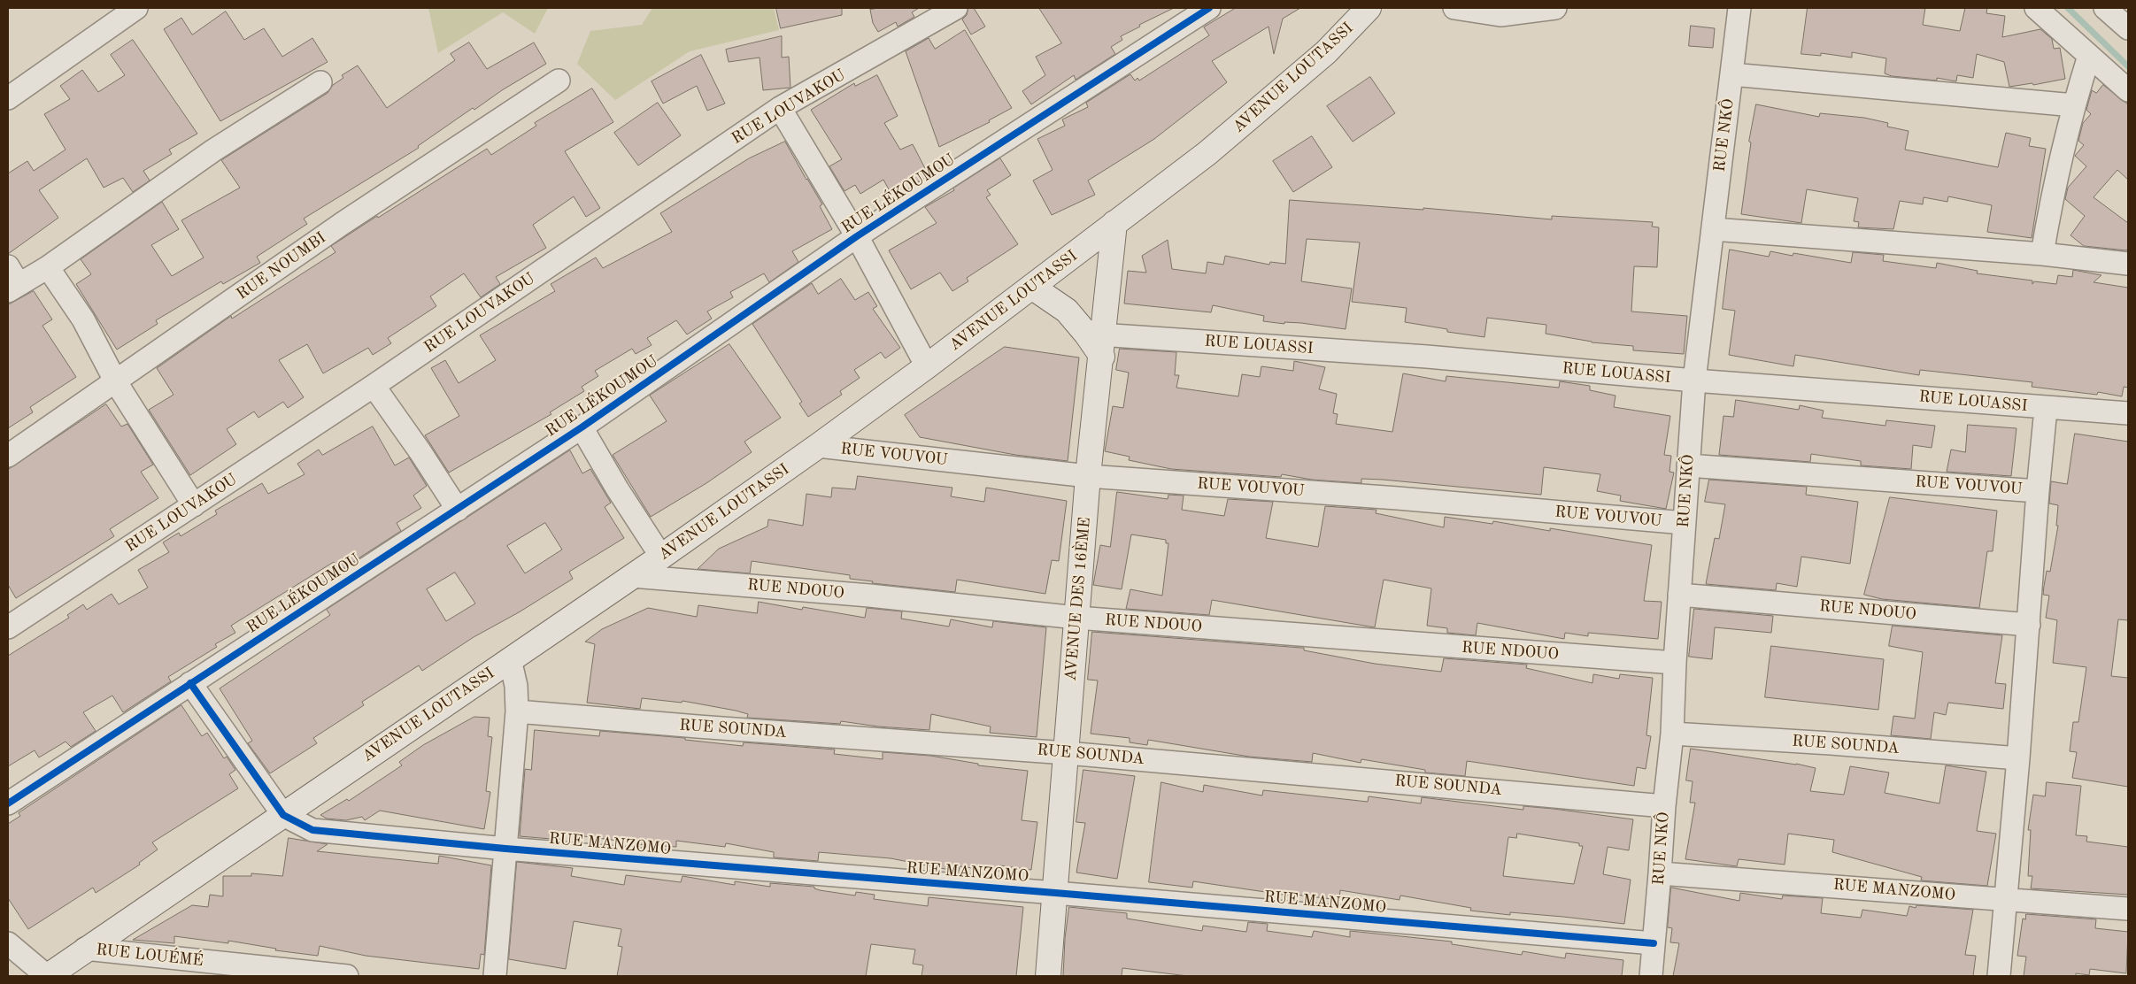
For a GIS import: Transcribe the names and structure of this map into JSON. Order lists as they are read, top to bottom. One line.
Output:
{"streets":{"main road":["AVENUE LOUTASSI","AVENUE DES 16ÈME"],"street":["RUE LOUVAKOU","RUE NKÔ","RUE LÉKOUMOU","RUE NOUMBI","RUE LOUASSI","RUE VOUVOU","RUE NDOUO","RUE SOUNDA","RUE MANZOMO","RUE LOUÉMÉ"]},"crossings":[["AVENUE LOUTASSI","RUE VOUVOU"],["AVENUE LOUTASSI","RUE NDOUO"],["AVENUE LOUTASSI","AVENUE DES 16ÈME"],["AVENUE LOUTASSI","RUE MANZOMO"],["AVENUE LOUTASSI","RUE LOUÉMÉ"],["RUE NKÔ","RUE LOUASSI"],["RUE NKÔ","RUE VOUVOU"],["RUE NKÔ","RUE NDOUO"],["RUE NKÔ","RUE SOUNDA"],["RUE NKÔ","RUE MANZOMO"],["RUE LOUASSI","AVENUE DES 16ÈME"],["RUE VOUVOU","AVENUE DES 16ÈME"],["RUE NDOUO","AVENUE DES 16ÈME"],["AVENUE DES 16ÈME","RUE SOUNDA"],["AVENUE DES 16ÈME","RUE MANZOMO"]]}
